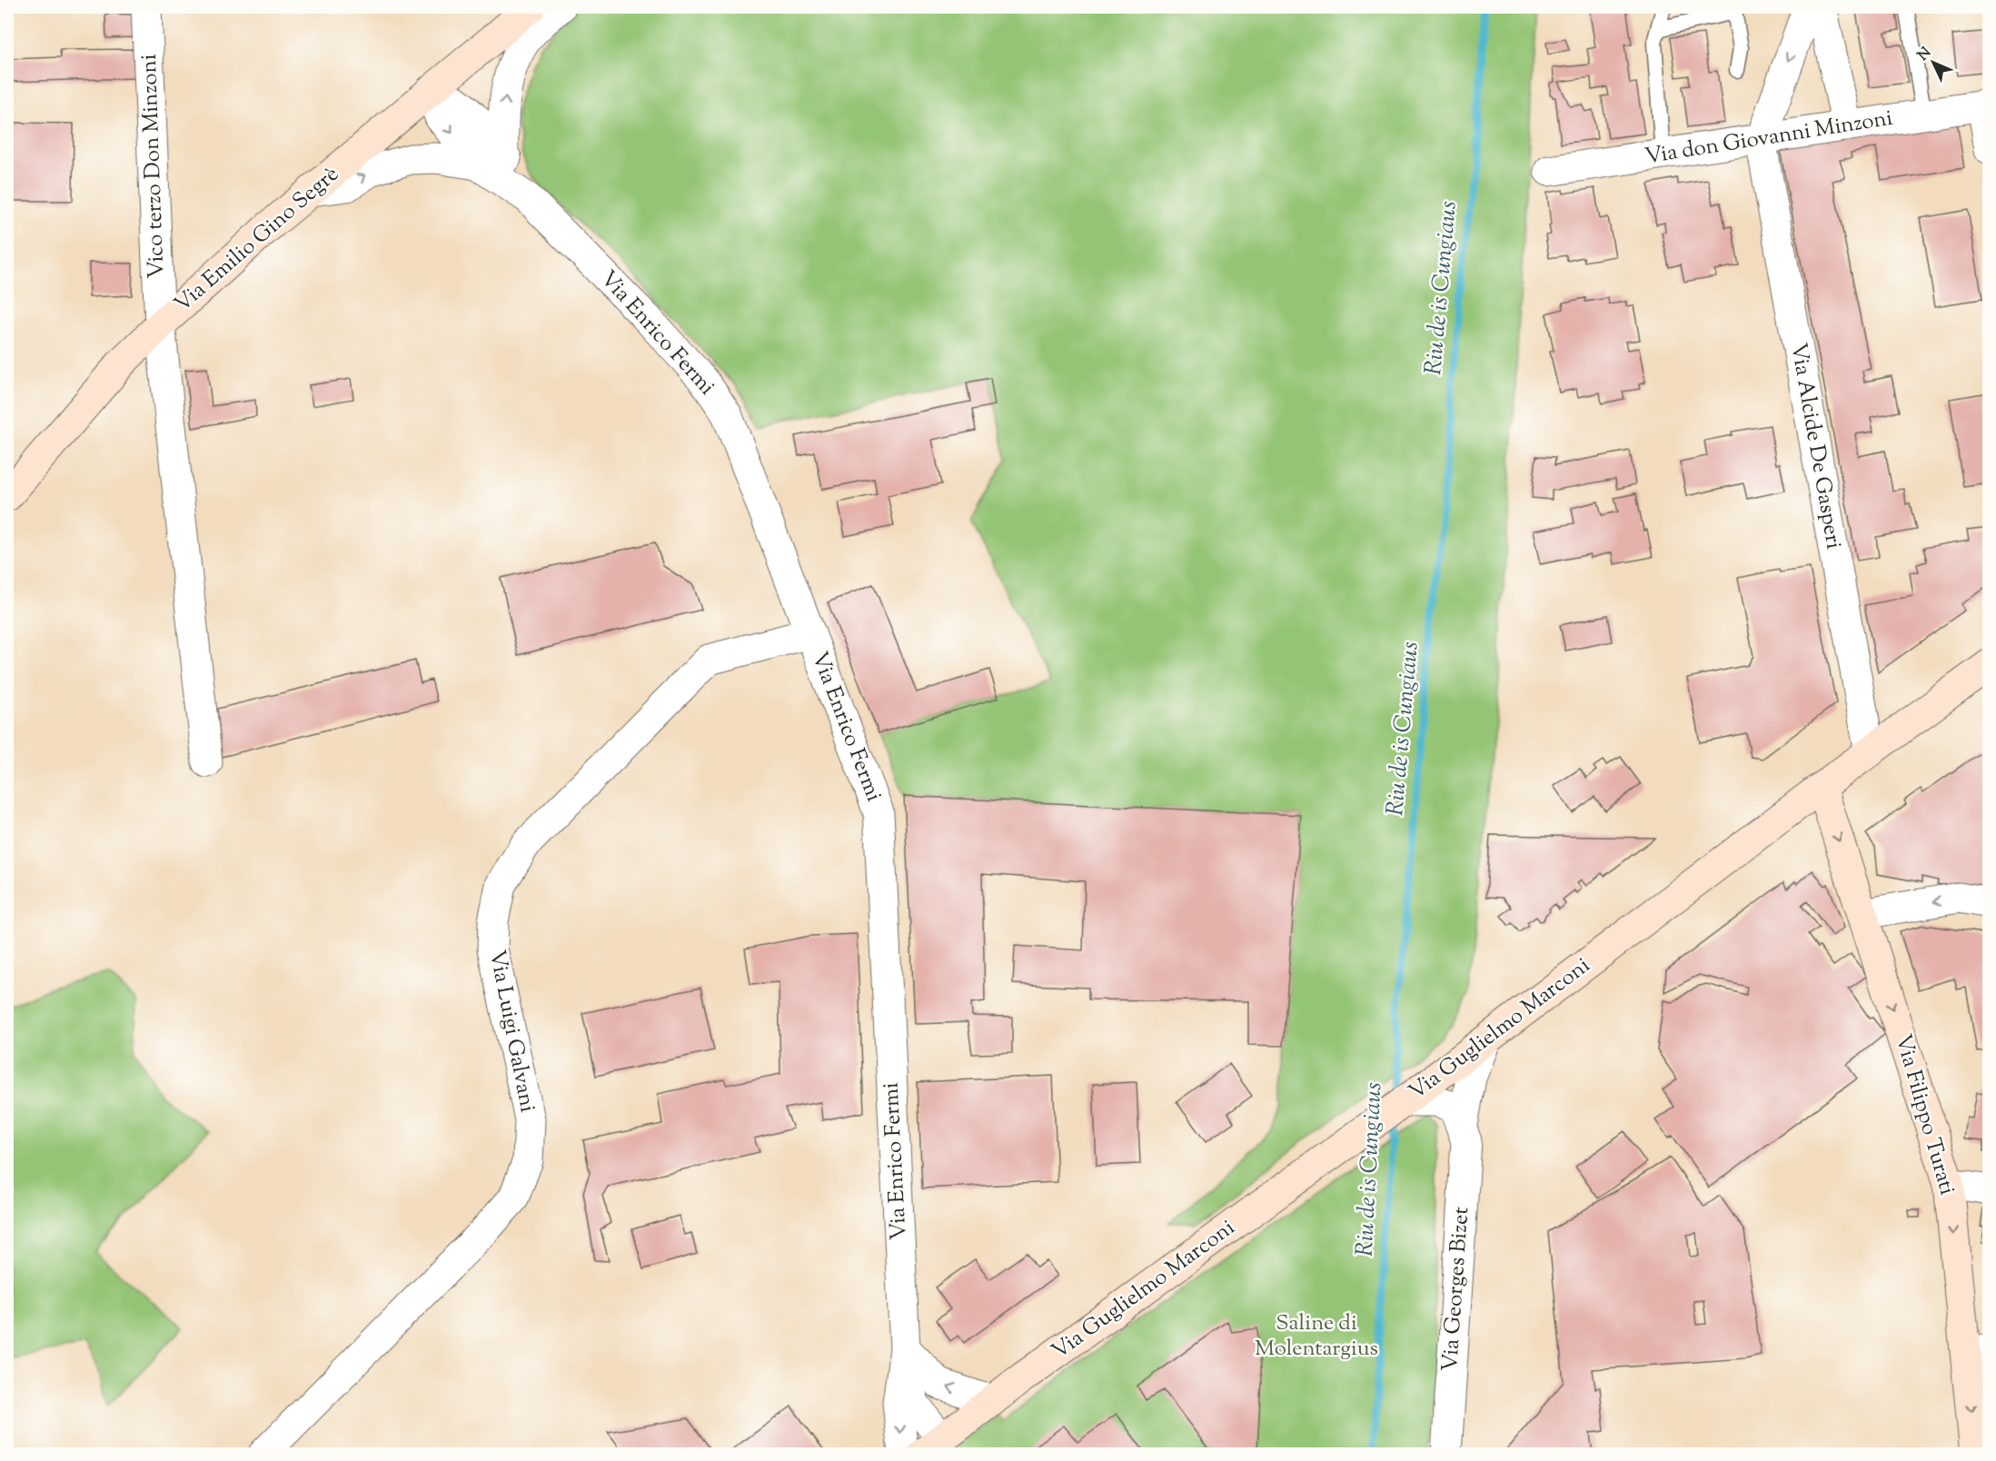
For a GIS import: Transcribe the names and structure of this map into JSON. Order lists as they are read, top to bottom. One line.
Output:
{"streets":{"street":["Via don Giovanni Minzoni","Vico terzo Don Minzoni","Via Emilio Gino Segrè","Via Enrico Fermi","Via Alcide De Gasperi","Via Guglielmo Marconi","Via Luigi Galvani","Via Filippo Turati","Via Georges Bizet"]},"crossings":[["Via don Giovanni Minzoni","Via Alcide De Gasperi"],["Vico terzo Don Minzoni","Via Emilio Gino Segrè"],["Via Enrico Fermi","Via Luigi Galvani"],["Via Alcide De Gasperi","Via Guglielmo Marconi"],["Via Guglielmo Marconi","Via Filippo Turati"],["Via Guglielmo Marconi","Via Georges Bizet"]],"one_way":["Via Filippo Turati"],"water":["Riu de is Cungiaus"],"parks":["Saline di Molentargius"],"north":"top left"}
